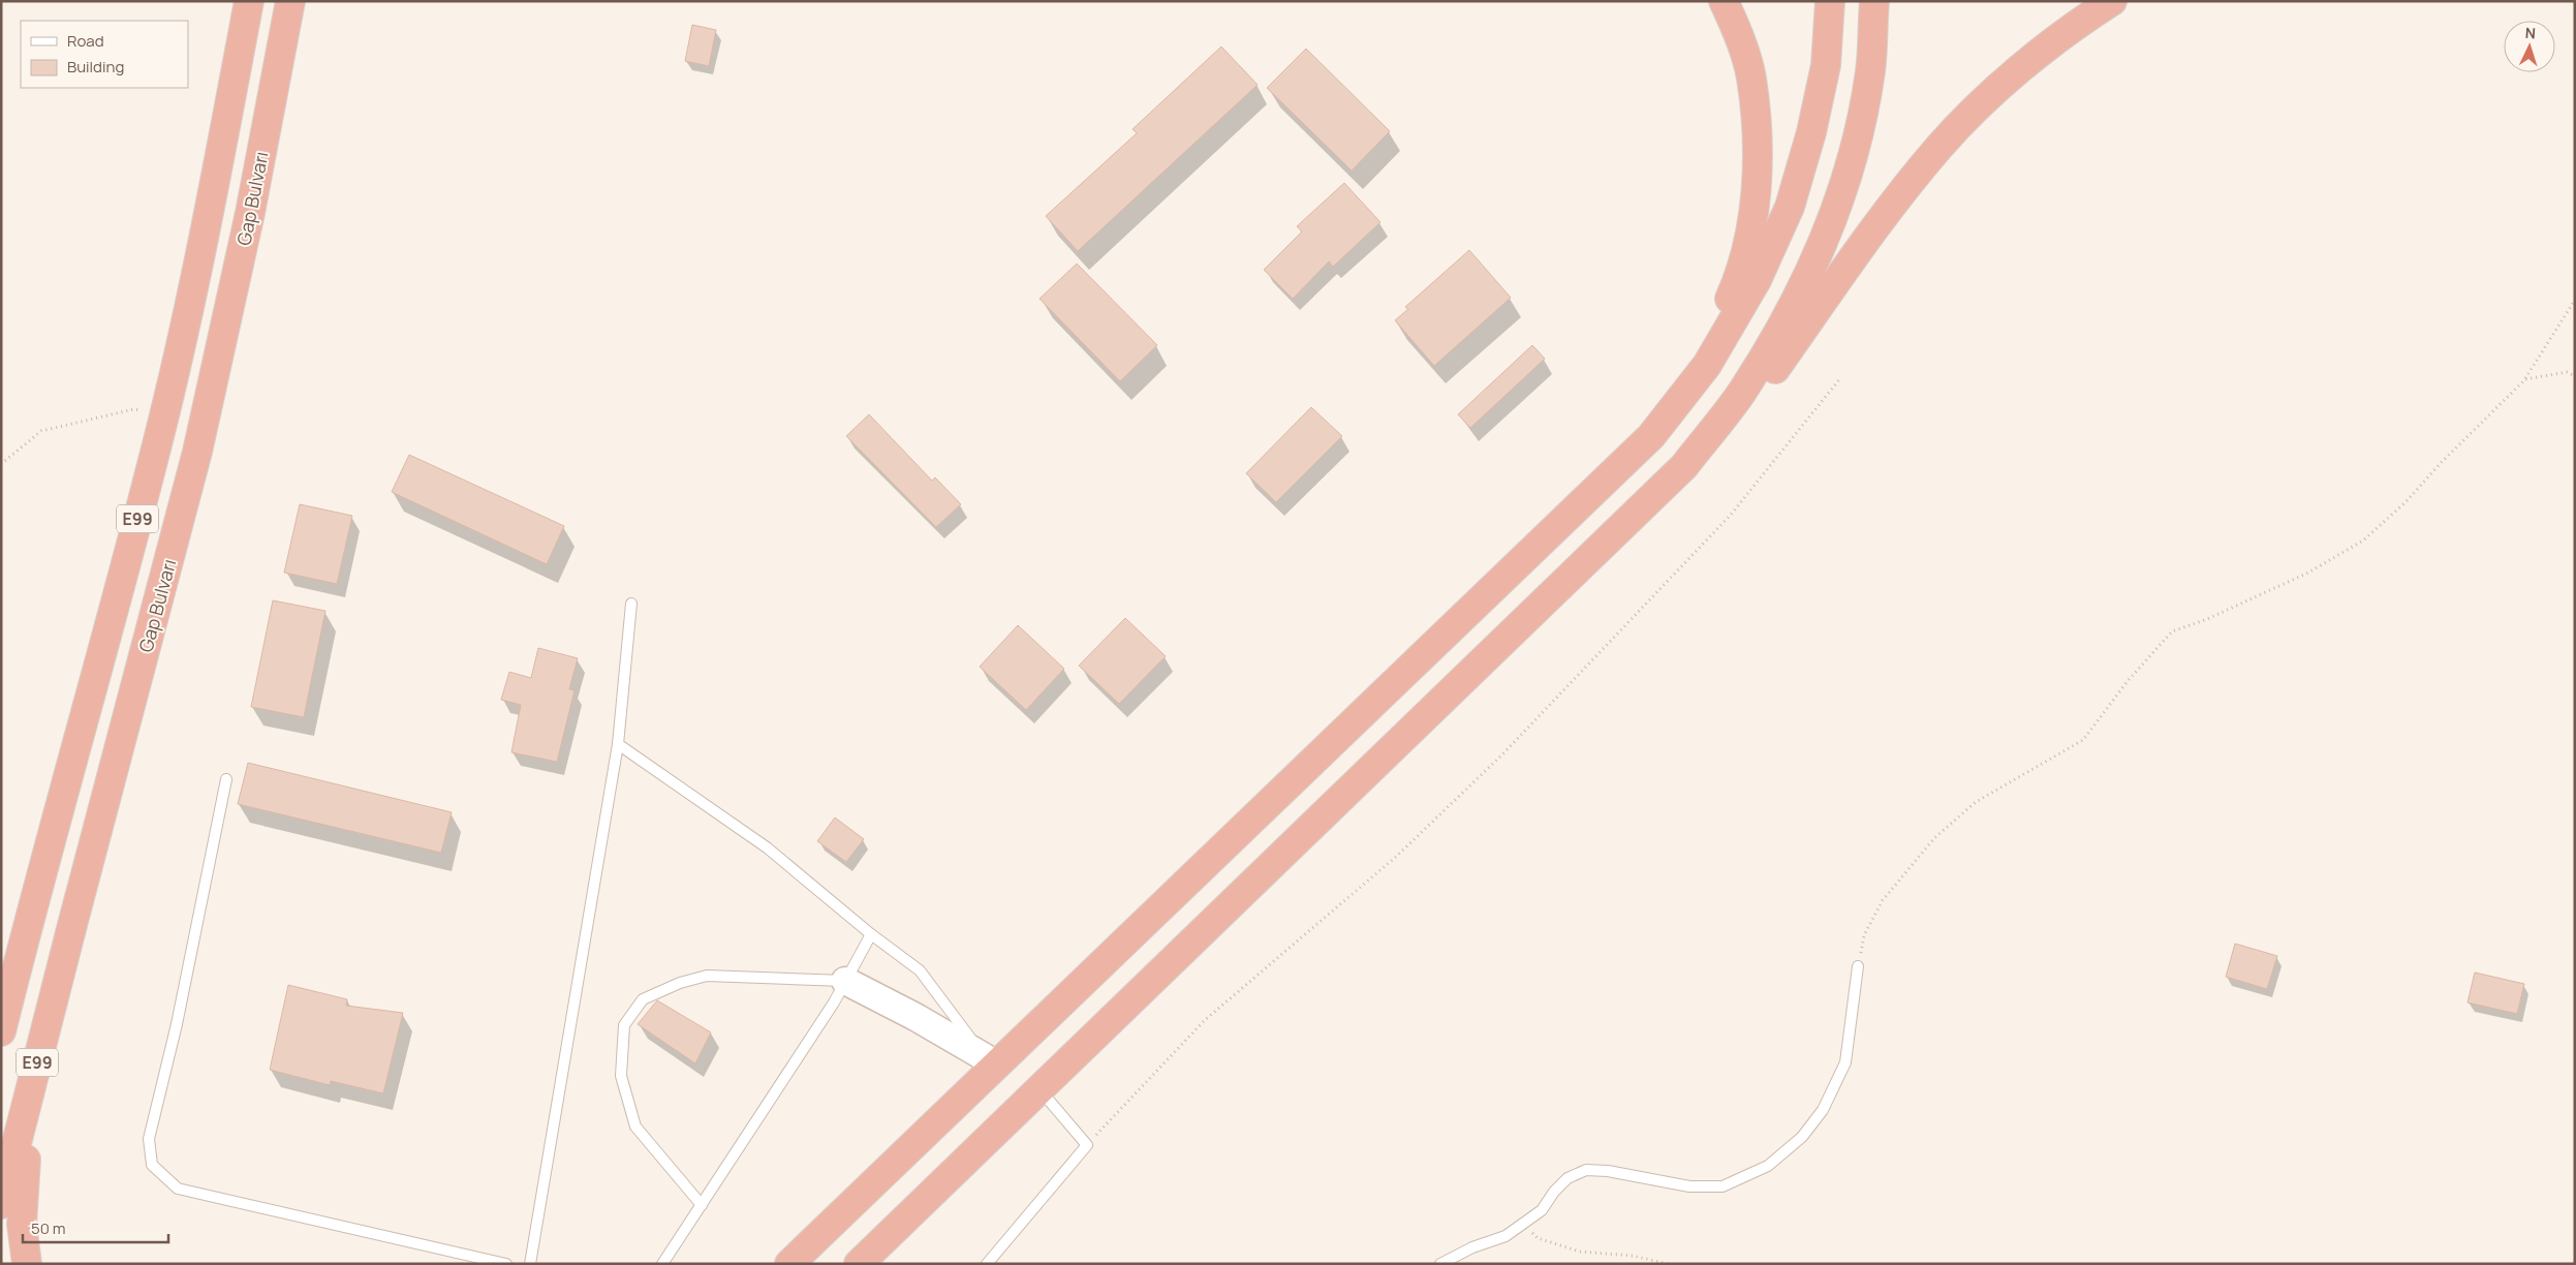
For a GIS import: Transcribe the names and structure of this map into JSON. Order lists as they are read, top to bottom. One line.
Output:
{"streets":{"highway":["Gap Bulvarı","E99"]},"legend":["Road","Building"],"scale_bar":"50 m","north":"top"}
